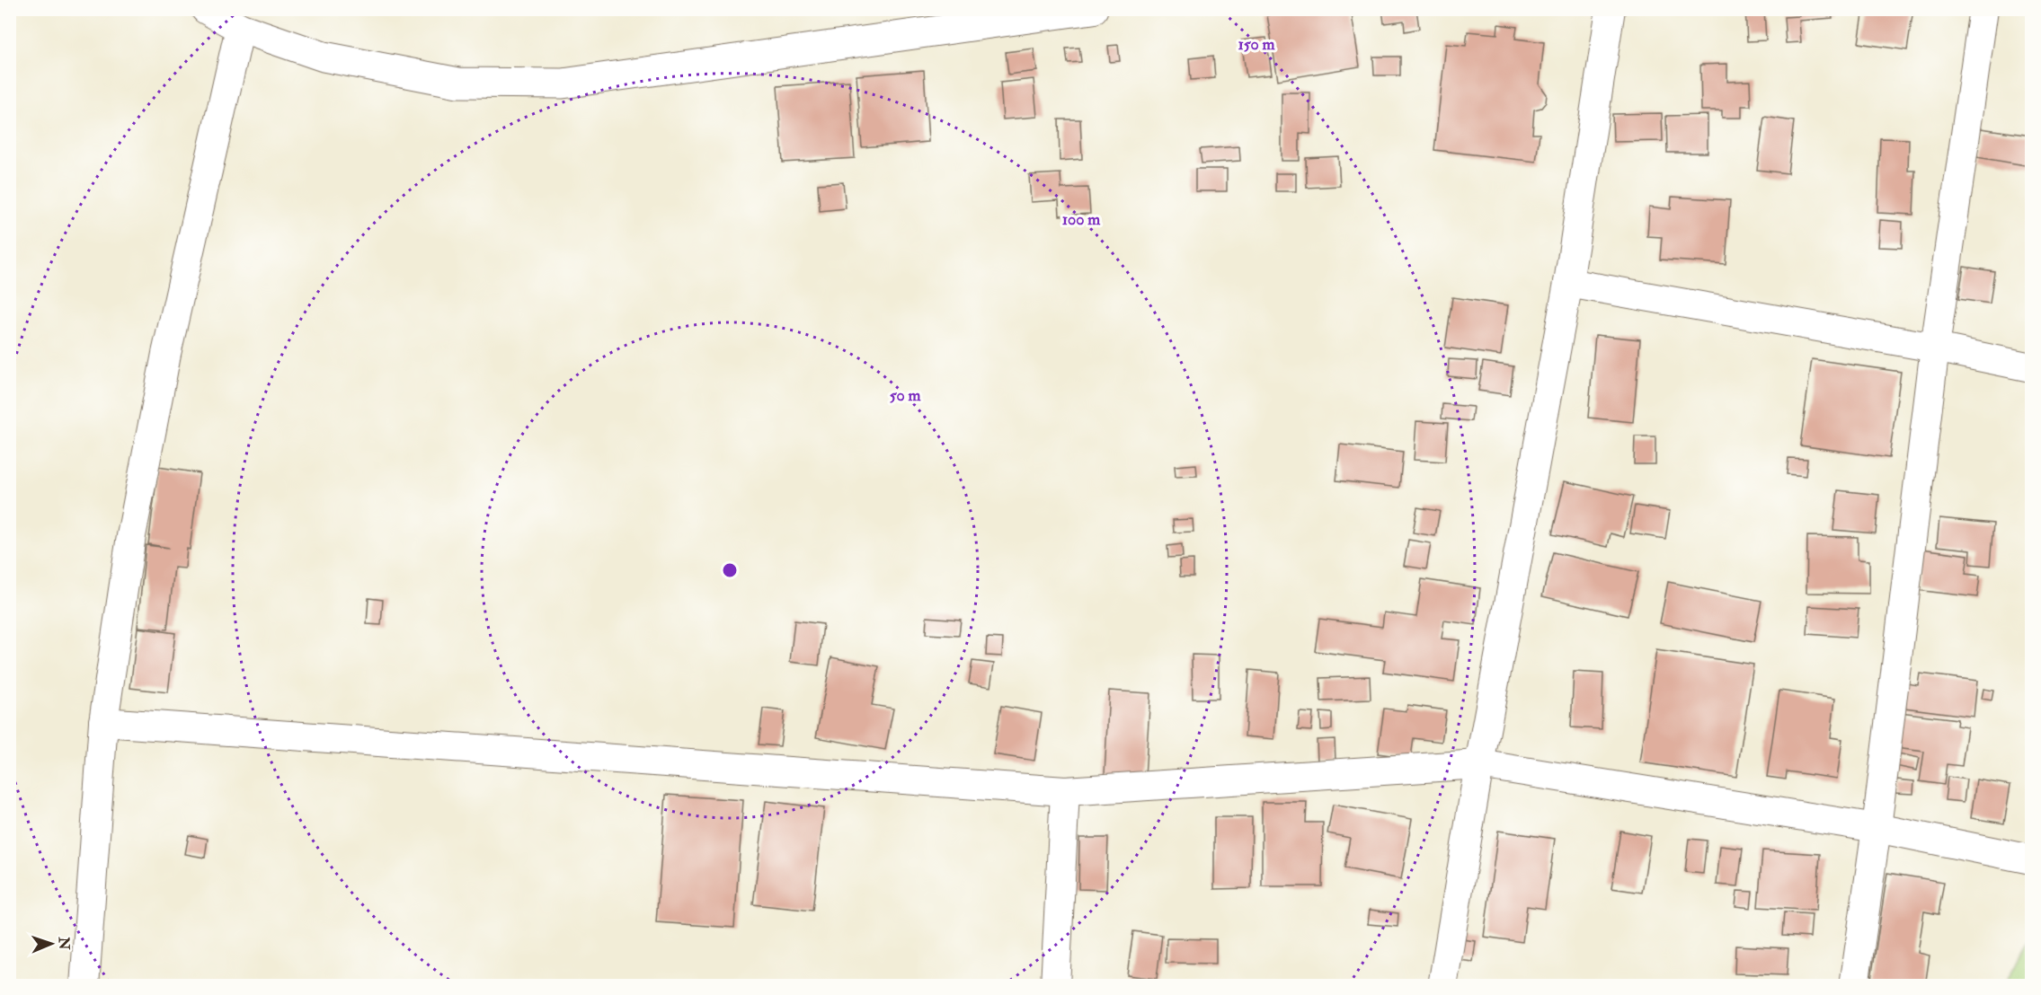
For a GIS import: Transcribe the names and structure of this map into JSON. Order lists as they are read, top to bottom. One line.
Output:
{"north":"right","rings":["150 m","100 m","50 m"]}
